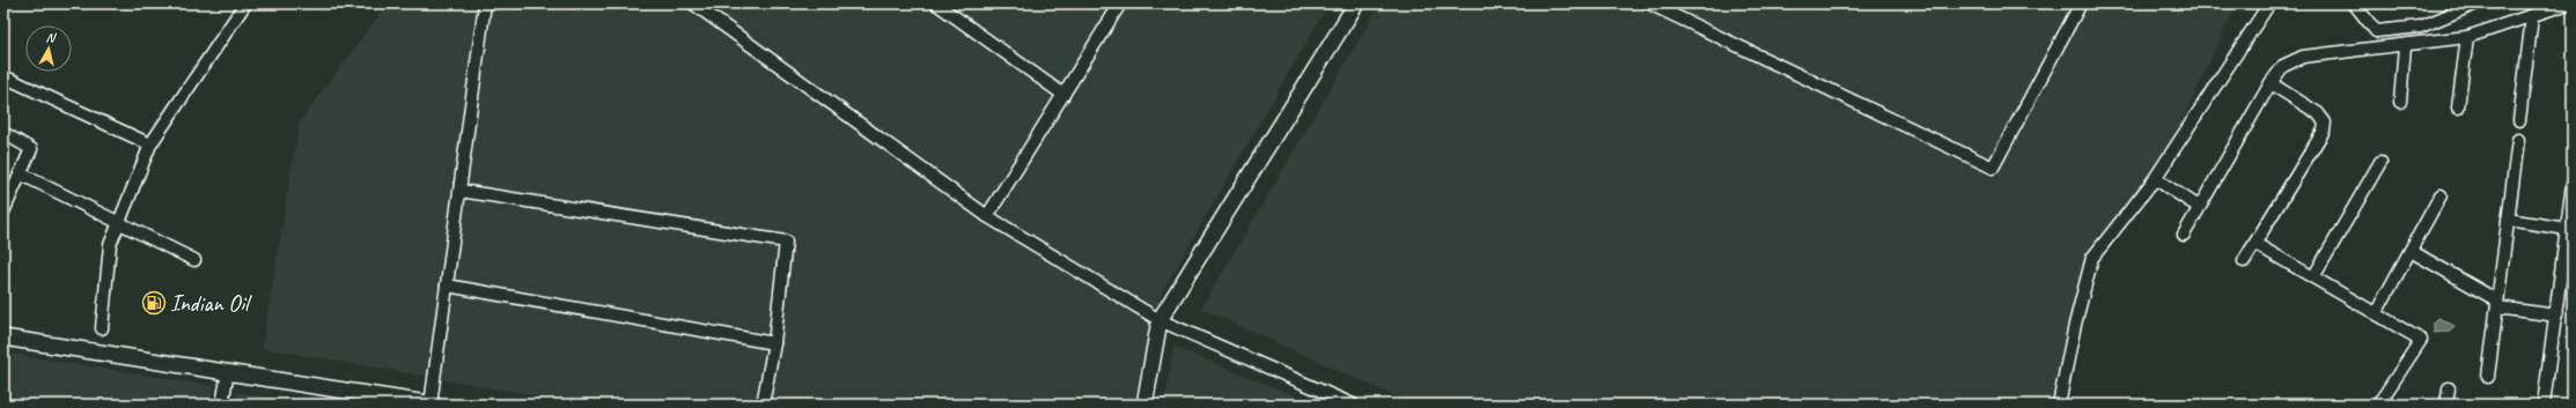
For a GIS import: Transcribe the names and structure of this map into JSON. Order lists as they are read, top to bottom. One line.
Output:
{"places":{"fuel station":["Indian Oil"]},"north":"top"}
